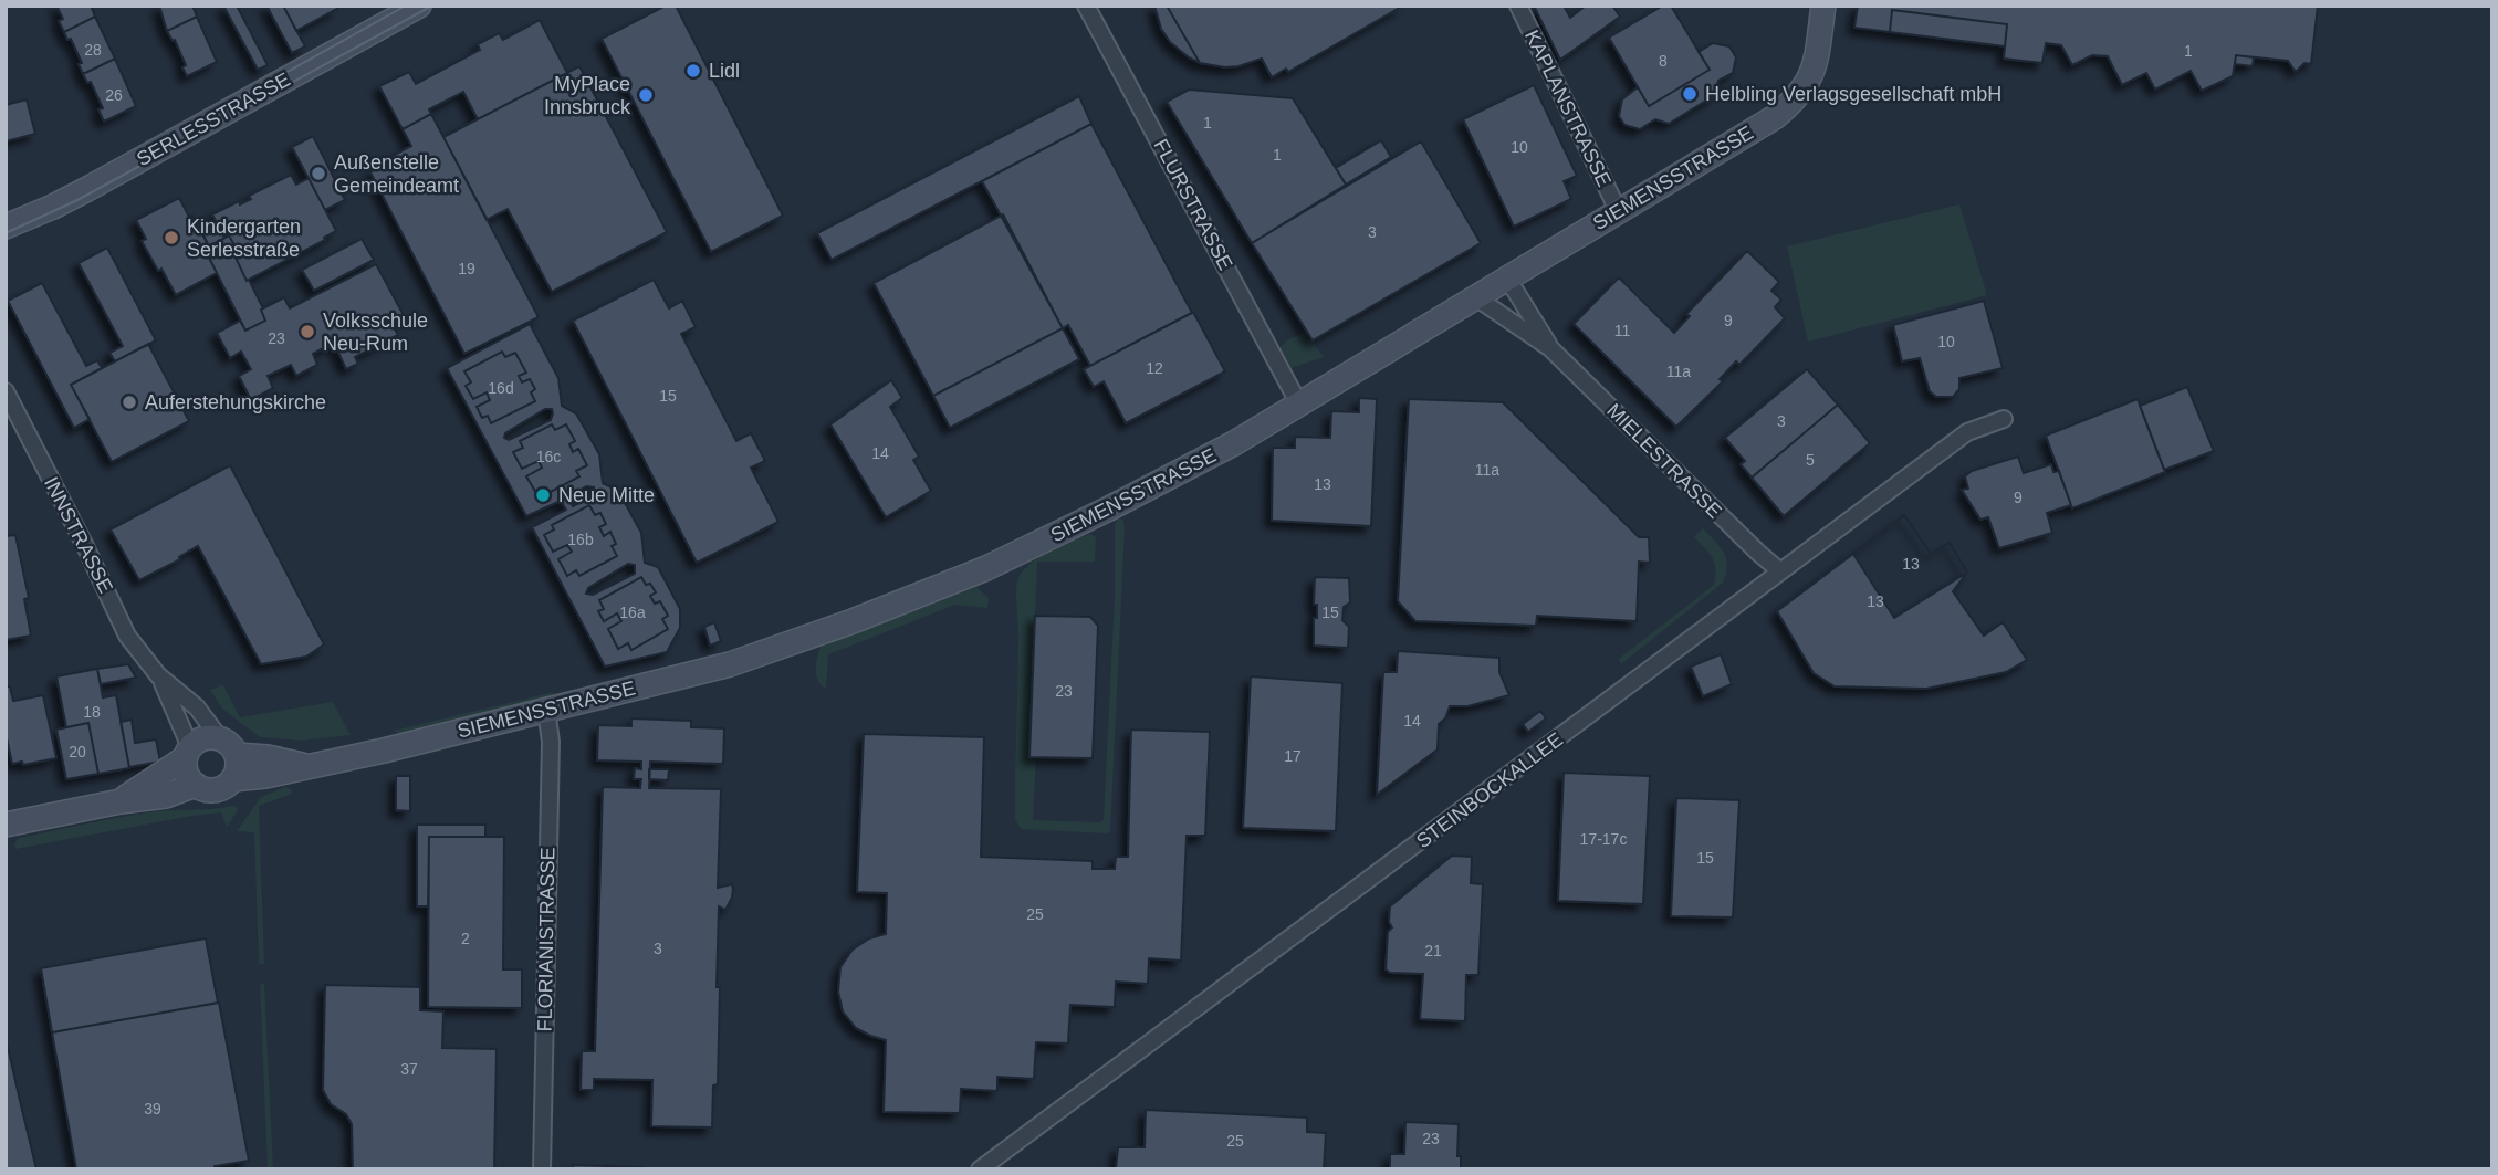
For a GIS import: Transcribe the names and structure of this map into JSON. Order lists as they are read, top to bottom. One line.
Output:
{"streets":{"street":["KAPLANSTRASSE","SERLESSTRASSE","SIEMENSSTRASSE","FLURSTRASSE","MIELESTRASSE","INNSTRASSE","STEINBOCKALLEE","FLORIANISTRASSE"]},"crossings":[["KAPLANSTRASSE","SIEMENSSTRASSE"],["SIEMENSSTRASSE","FLURSTRASSE"],["SIEMENSSTRASSE","MIELESTRASSE"],["SIEMENSSTRASSE","INNSTRASSE"],["SIEMENSSTRASSE","FLORIANISTRASSE"],["MIELESTRASSE","STEINBOCKALLEE"]],"places":["Lidl","Helbling Verlagsgesellschaft mbH","MyPlace Innsbruck","Außenstelle Gemeindeamt","Kindergarten Serlesstraße","Volksschule Neu-Rum","Auferstehungskirche","Neue Mitte"],"house_numbers":["28","1","8","26","1","10","1","3","19","9","11","23","10","12","11a","16d","15","3","14","16c","5","11a","13","9","16b","13","13","16a","15","23","18","14","20","17","17-17c","15","25","2","3","21","37","39","23","25"]}
